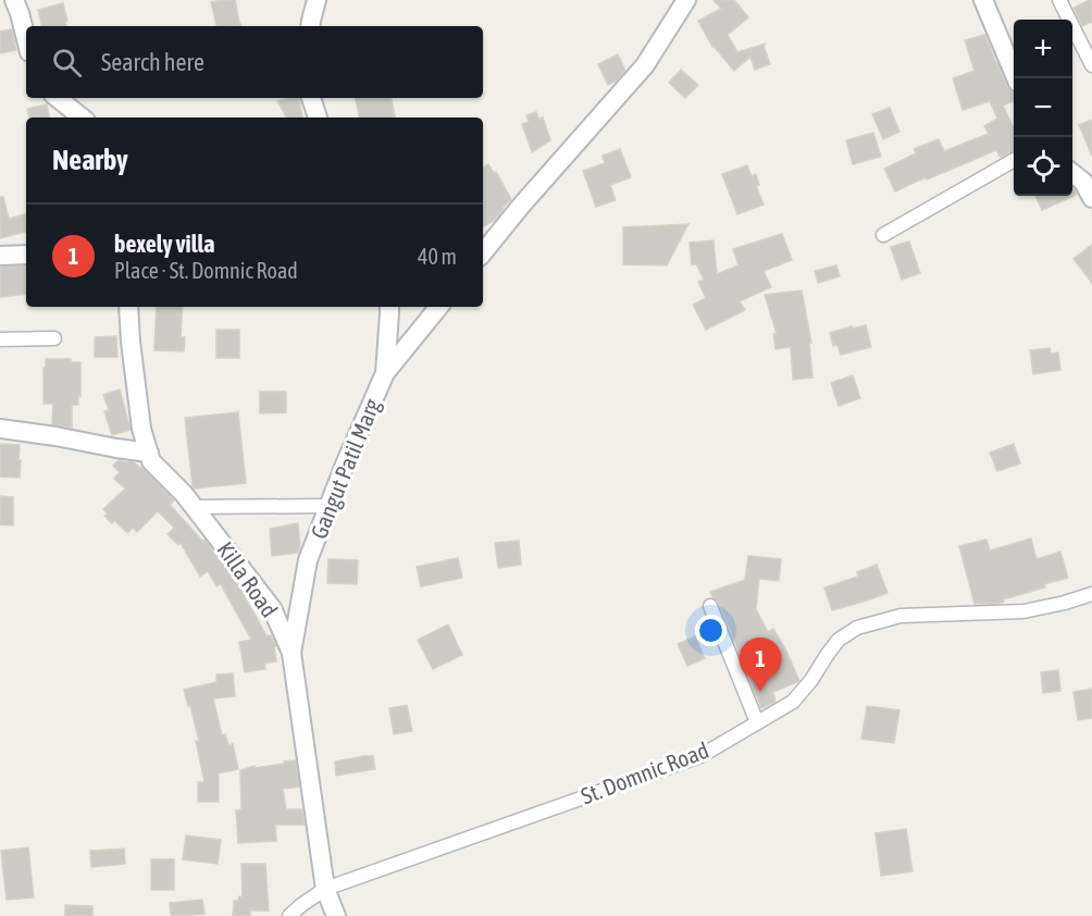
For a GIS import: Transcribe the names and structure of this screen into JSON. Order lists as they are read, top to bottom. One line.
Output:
{"streets":{"street":["Gangut Patil Marg","Killa Road","St. Domnic Road"]},"crossings":[["Gangut Patil Marg","Killa Road"],["Killa Road","St. Domnic Road"]],"page":{"map_buttons":["+","−"],"search":"Search here","heading":"Nearby","list":[{"mark":"1","name":"bexely villa","note":"Place · St. Domnic Road","value":"40 m"}],"pins":"1"}}
